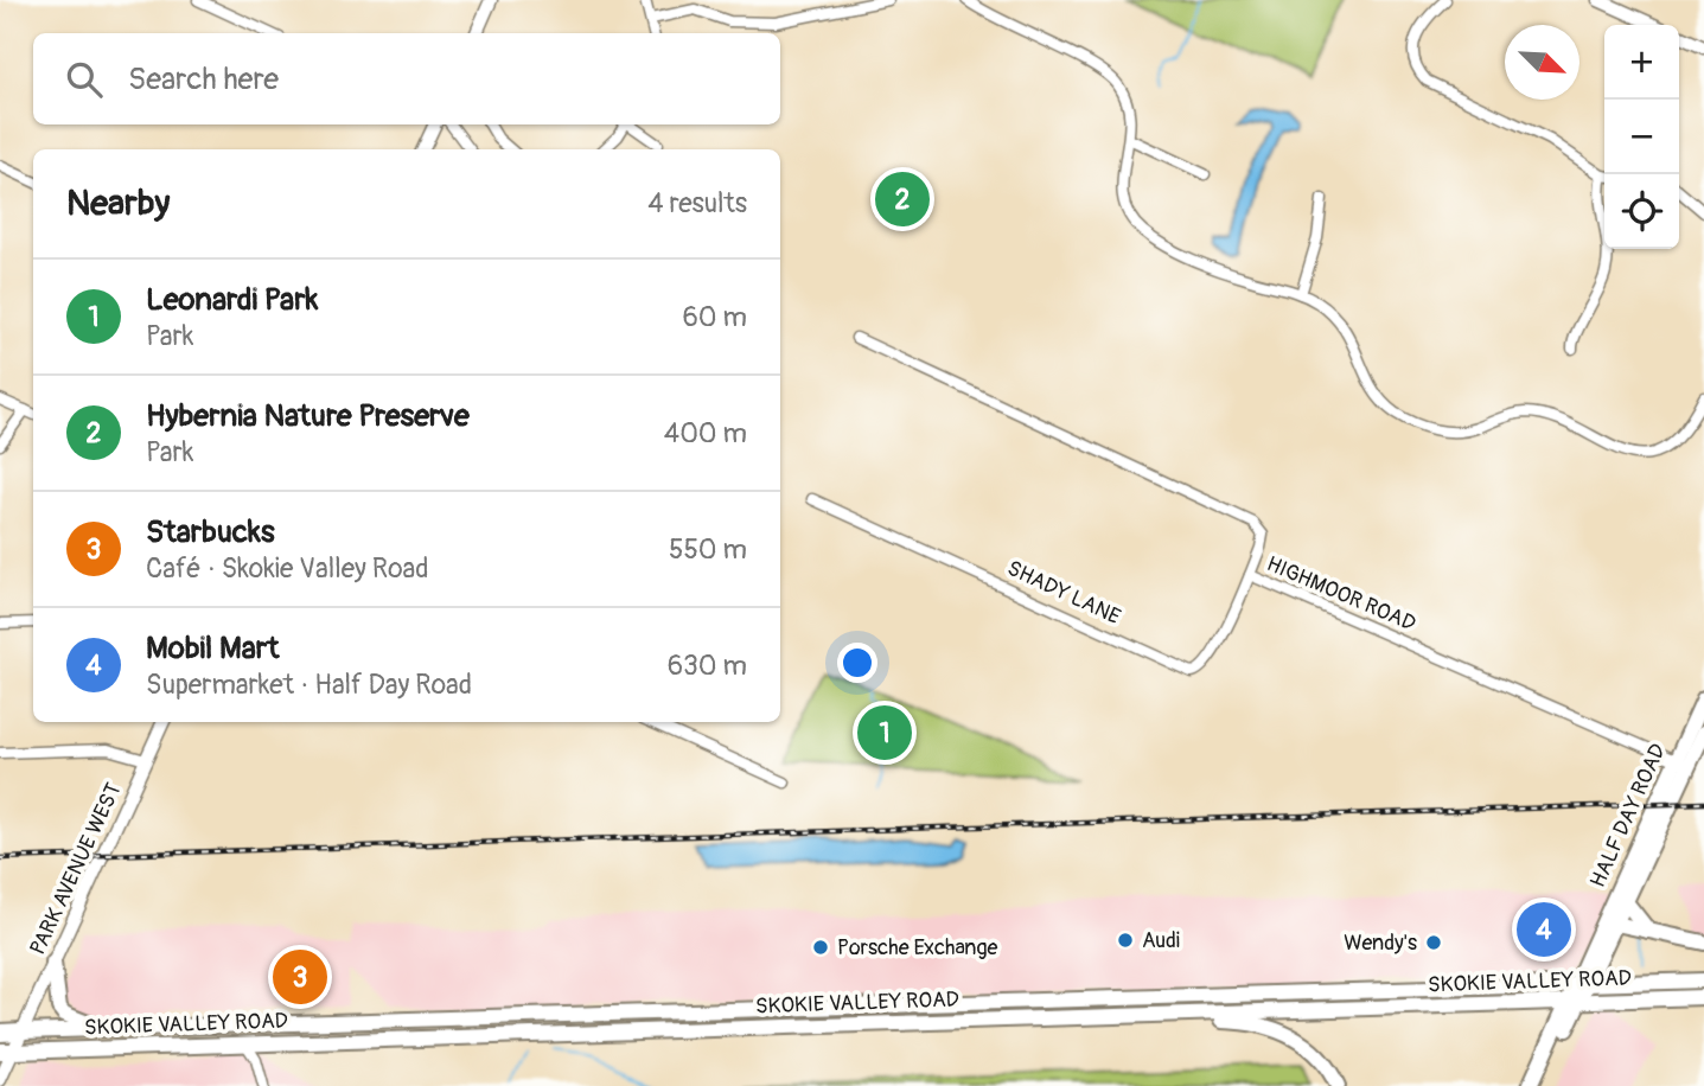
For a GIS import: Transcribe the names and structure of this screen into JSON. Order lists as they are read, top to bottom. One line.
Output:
{"streets":{"main road":["HALF DAY ROAD","SKOKIE VALLEY ROAD"],"street":["SHADY LANE","HIGHMOOR ROAD","PARK AVENUE WEST"]},"crossings":[["SHADY LANE","HIGHMOOR ROAD"],["HIGHMOOR ROAD","HALF DAY ROAD"],["HALF DAY ROAD","SKOKIE VALLEY ROAD"],["PARK AVENUE WEST","SKOKIE VALLEY ROAD"]],"places":["Audi","Wendy's","Porsche Exchange"],"north":"bottom right","page":{"map_buttons":["+","−"],"search":"Search here","heading":["Nearby","4 results"],"pins":["2","1","4","3"],"list":[{"mark":"1","name":"Leonardi Park","note":"Park","value":"60 m"},{"mark":"2","name":"Hybernia Nature Preserve","note":"Park","value":"400 m"},{"mark":"3","name":"Starbucks","note":"Café · Skokie Valley Road","value":"550 m"},{"mark":"4","name":"Mobil Mart","note":"Supermarket · Half Day Road","value":"630 m"}]}}
